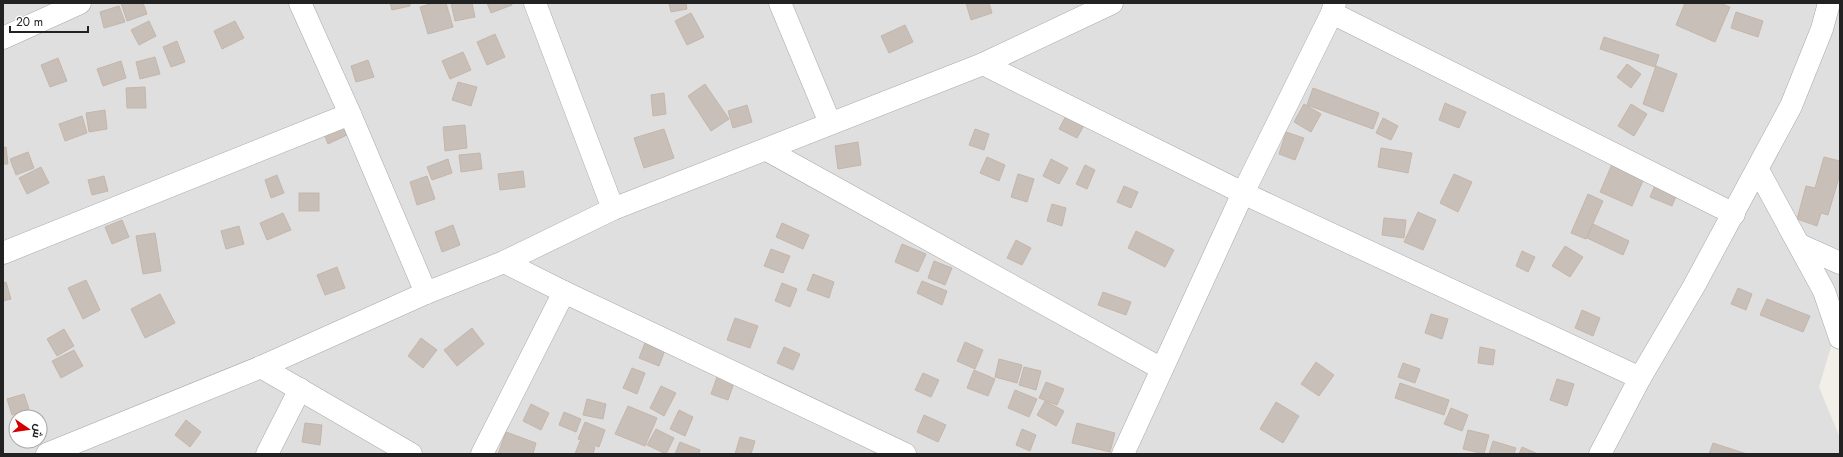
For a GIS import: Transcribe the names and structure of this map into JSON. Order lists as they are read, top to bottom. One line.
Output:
{"scale_bar":"20 m","north":"right"}
